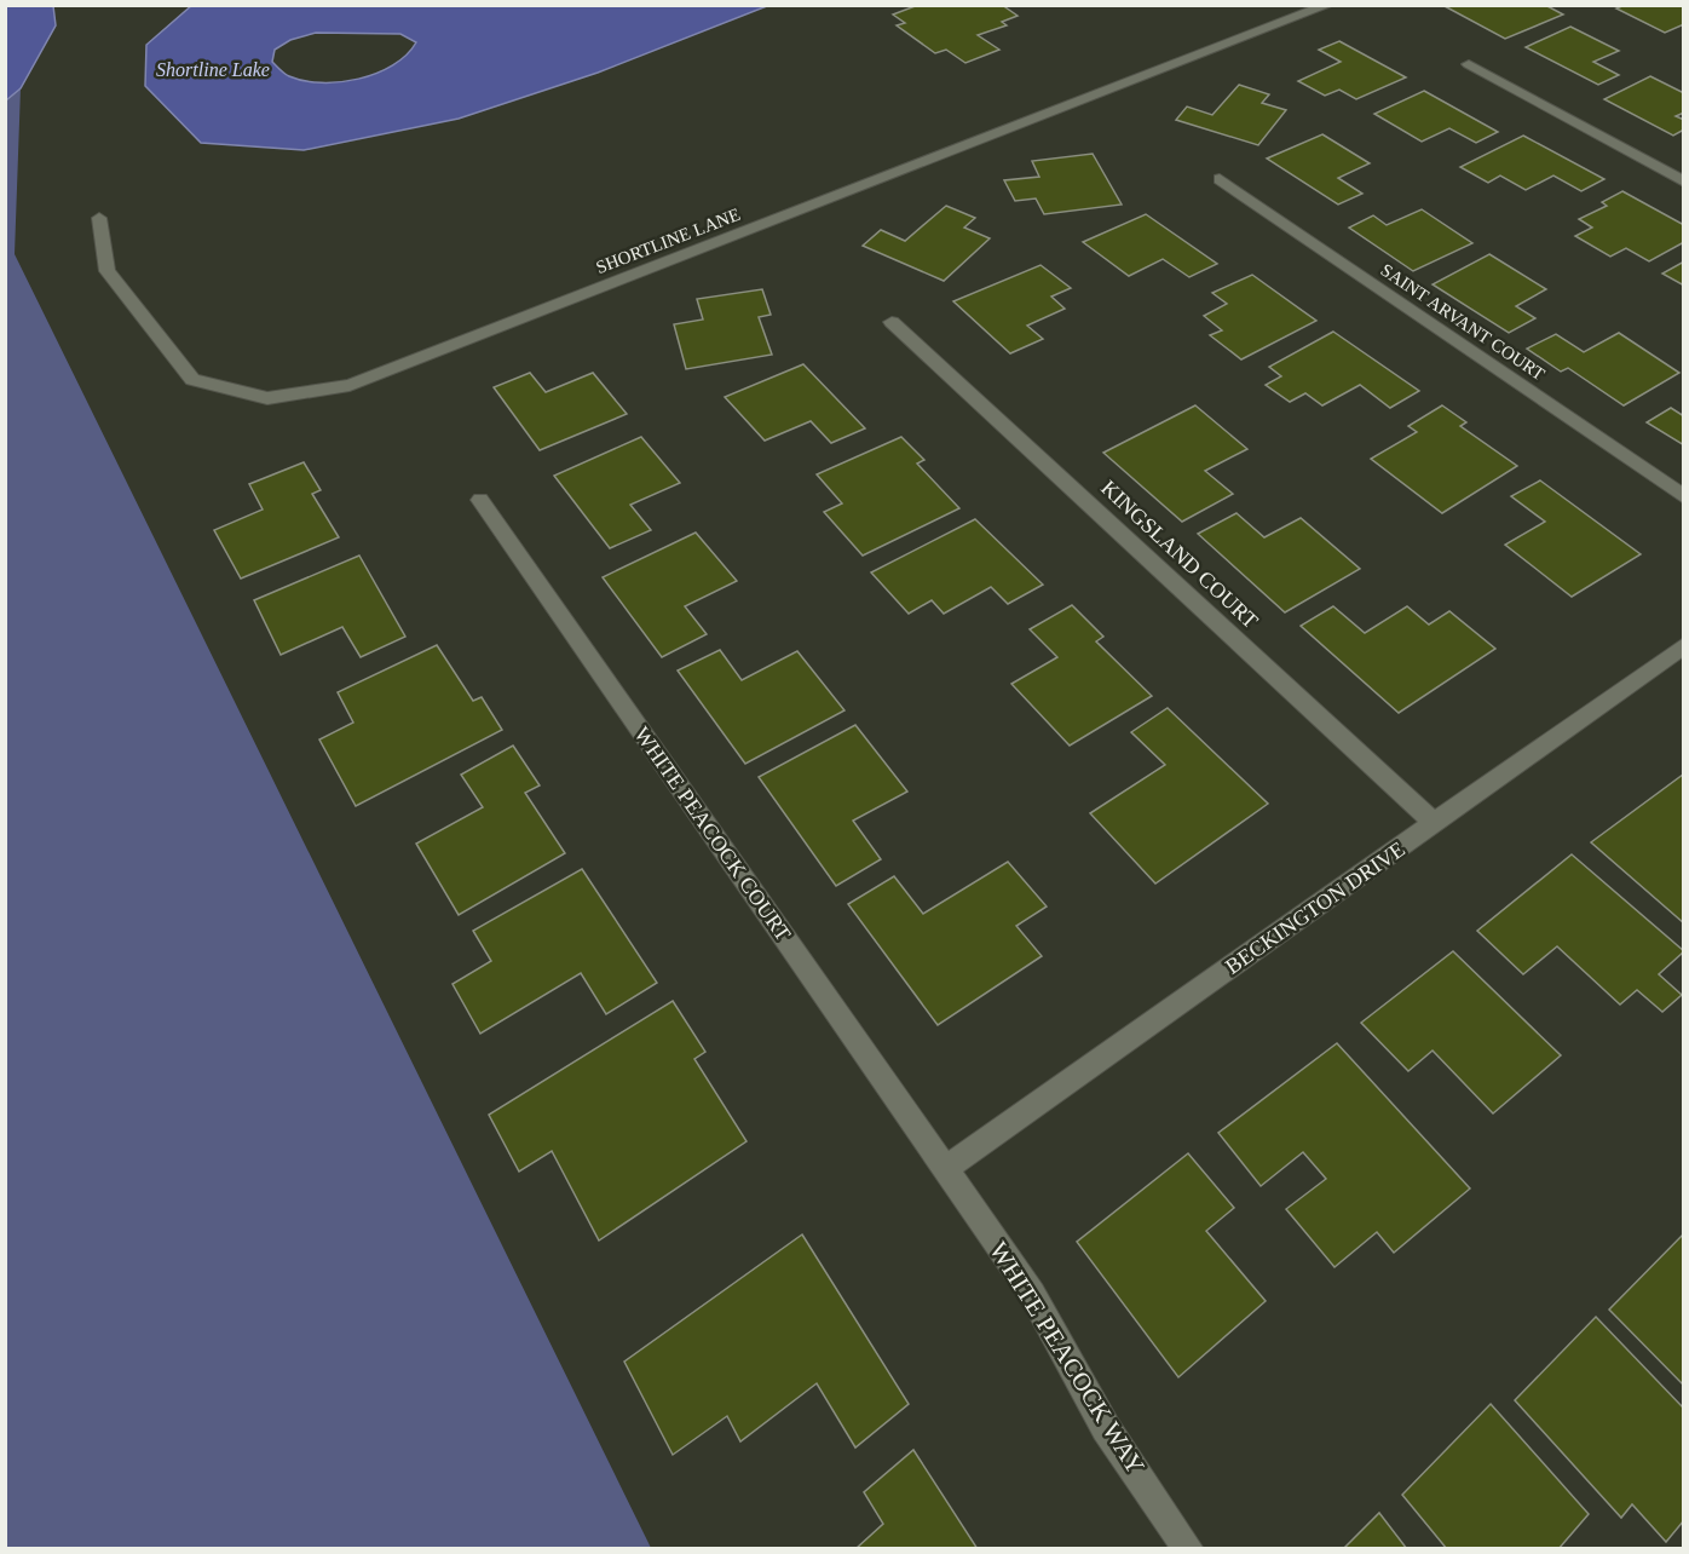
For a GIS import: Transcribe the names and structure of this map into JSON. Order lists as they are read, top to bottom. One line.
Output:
{"streets":{"street":["SHORTLINE LANE","SAINT ARVANT COURT","KINGSLAND COURT","WHITE PEACOCK COURT","BECKINGTON DRIVE","WHITE PEACOCK WAY"]},"crossings":[["KINGSLAND COURT","BECKINGTON DRIVE"],["WHITE PEACOCK COURT","BECKINGTON DRIVE"],["WHITE PEACOCK COURT","WHITE PEACOCK WAY"],["BECKINGTON DRIVE","WHITE PEACOCK WAY"]],"water":["Shortline Lake"]}
